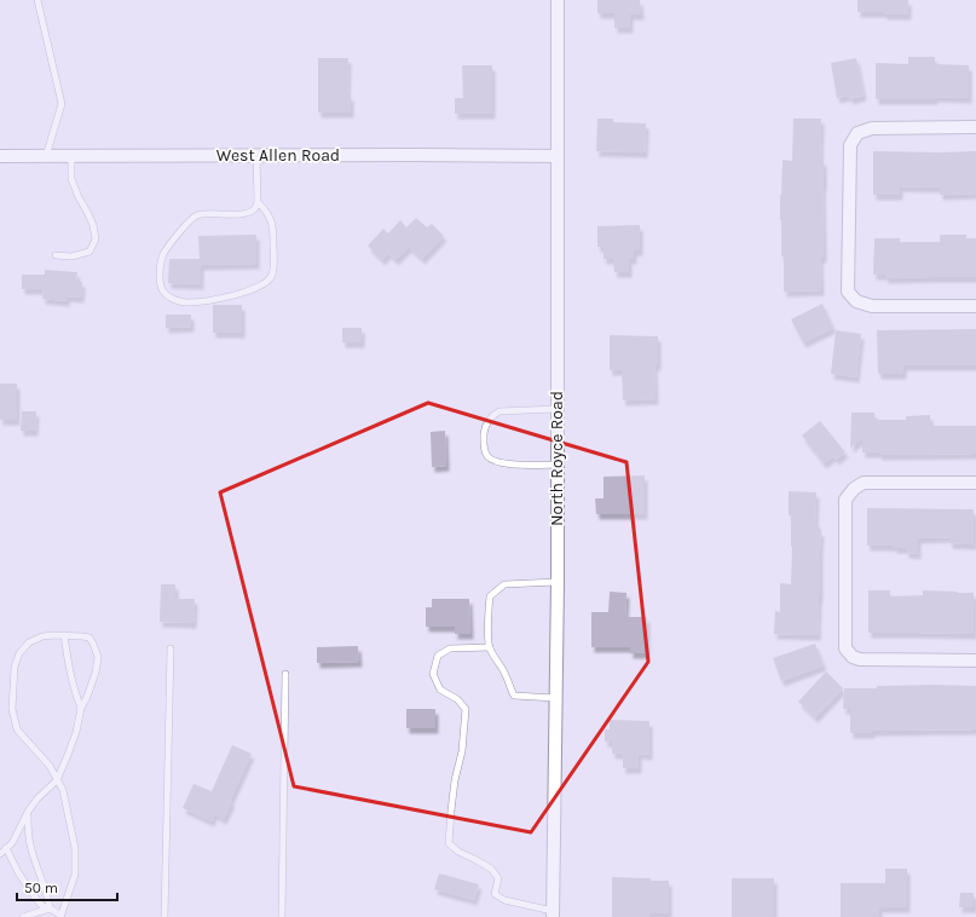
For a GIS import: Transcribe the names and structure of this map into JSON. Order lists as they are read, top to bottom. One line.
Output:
{"streets":{"street":["West Allen Road","North Royce Road"]},"crossings":[["West Allen Road","North Royce Road"]],"scale_bar":"50 m"}
